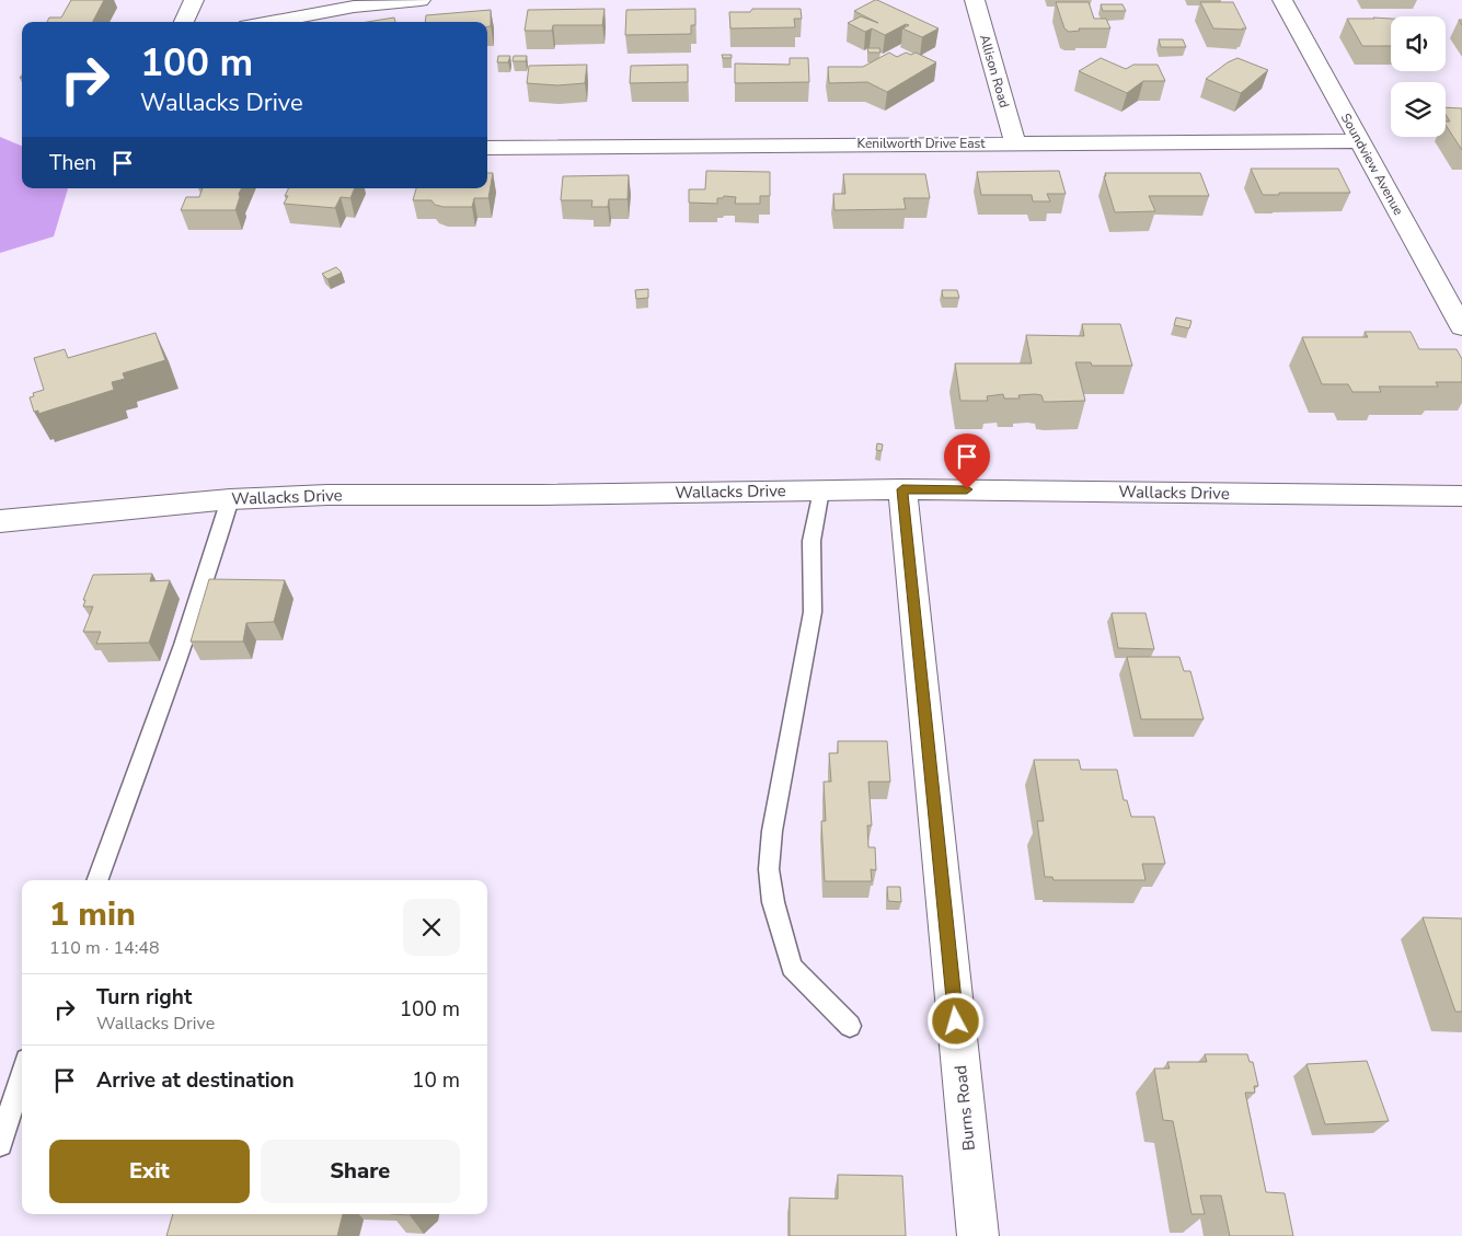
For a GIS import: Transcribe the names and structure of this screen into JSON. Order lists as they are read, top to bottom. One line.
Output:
{"streets":{"street":["Allison Road","Kenilworth Drive East","Soundview Avenue","Wallacks Drive","Burns Road"]},"crossings":[["Allison Road","Kenilworth Drive East"],["Kenilworth Drive East","Soundview Avenue"],["Wallacks Drive","Burns Road"]],"page":{"turn":["100 m","Wallacks Drive"],"then":"Then","heading":["1 min","110 m · 14:48"],"list":[{"name":"Turn right","note":"Wallacks Drive","value":"100 m"},{"name":"Arrive at destination","value":"10 m"}],"buttons":["Exit","Share"]}}
